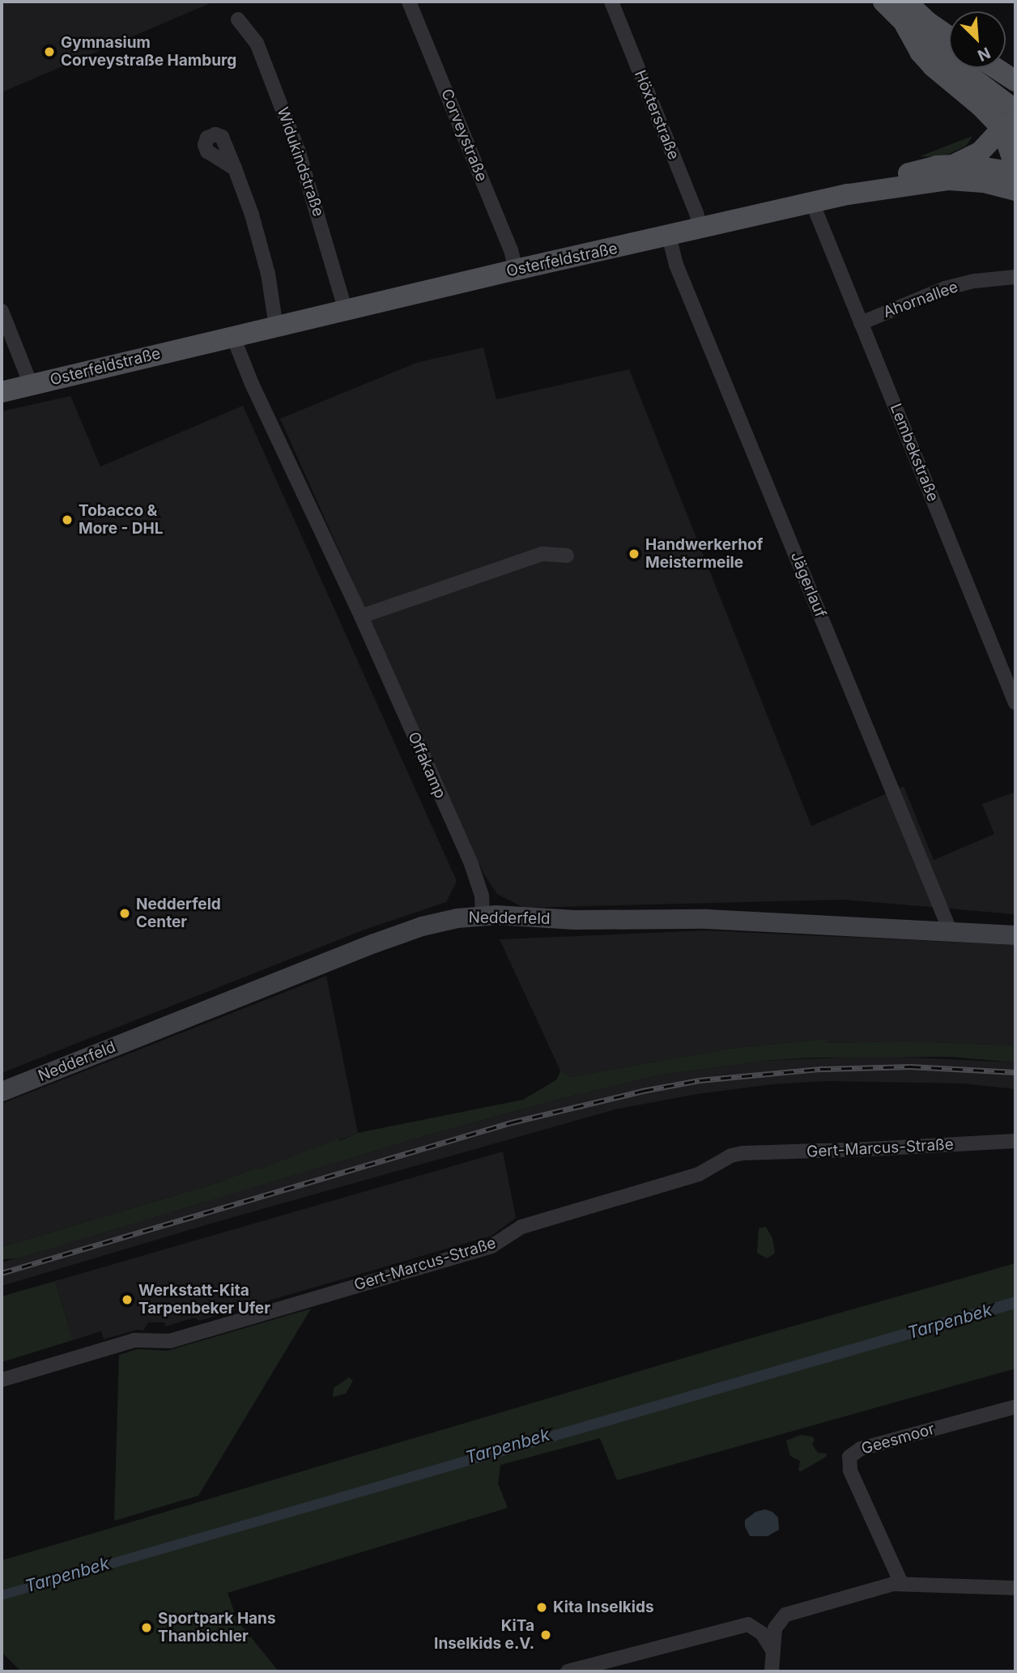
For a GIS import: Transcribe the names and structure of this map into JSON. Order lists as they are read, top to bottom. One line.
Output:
{"streets":{"main road":["Osterfeldstraße","Nedderfeld"],"street":["Höxterstraße","Corveystraße","Widukindstraße","Ahornallee","Lembekstraße","Jägerlauf","Offakamp","Gert-Marcus-Straße","Geesmoor"]},"crossings":[["Höxterstraße","Osterfeldstraße"],["Corveystraße","Osterfeldstraße"],["Widukindstraße","Osterfeldstraße"],["Osterfeldstraße","Lembekstraße"],["Osterfeldstraße","Jägerlauf"],["Osterfeldstraße","Offakamp"],["Ahornallee","Lembekstraße"],["Jägerlauf","Nedderfeld"],["Offakamp","Nedderfeld"]],"water":["Tarpenbek"],"places":["Gymnasium Corveystraße Hamburg","Tobacco & More - DHL","Handwerkerhof Meistermeile","Nedderfeld Center","Werkstatt-Kita Tarpenbeker Ufer","Kita Inselkids","Sportpark Hans Thanbichler","KiTa Inselkids e.V."],"north":"bottom right"}
